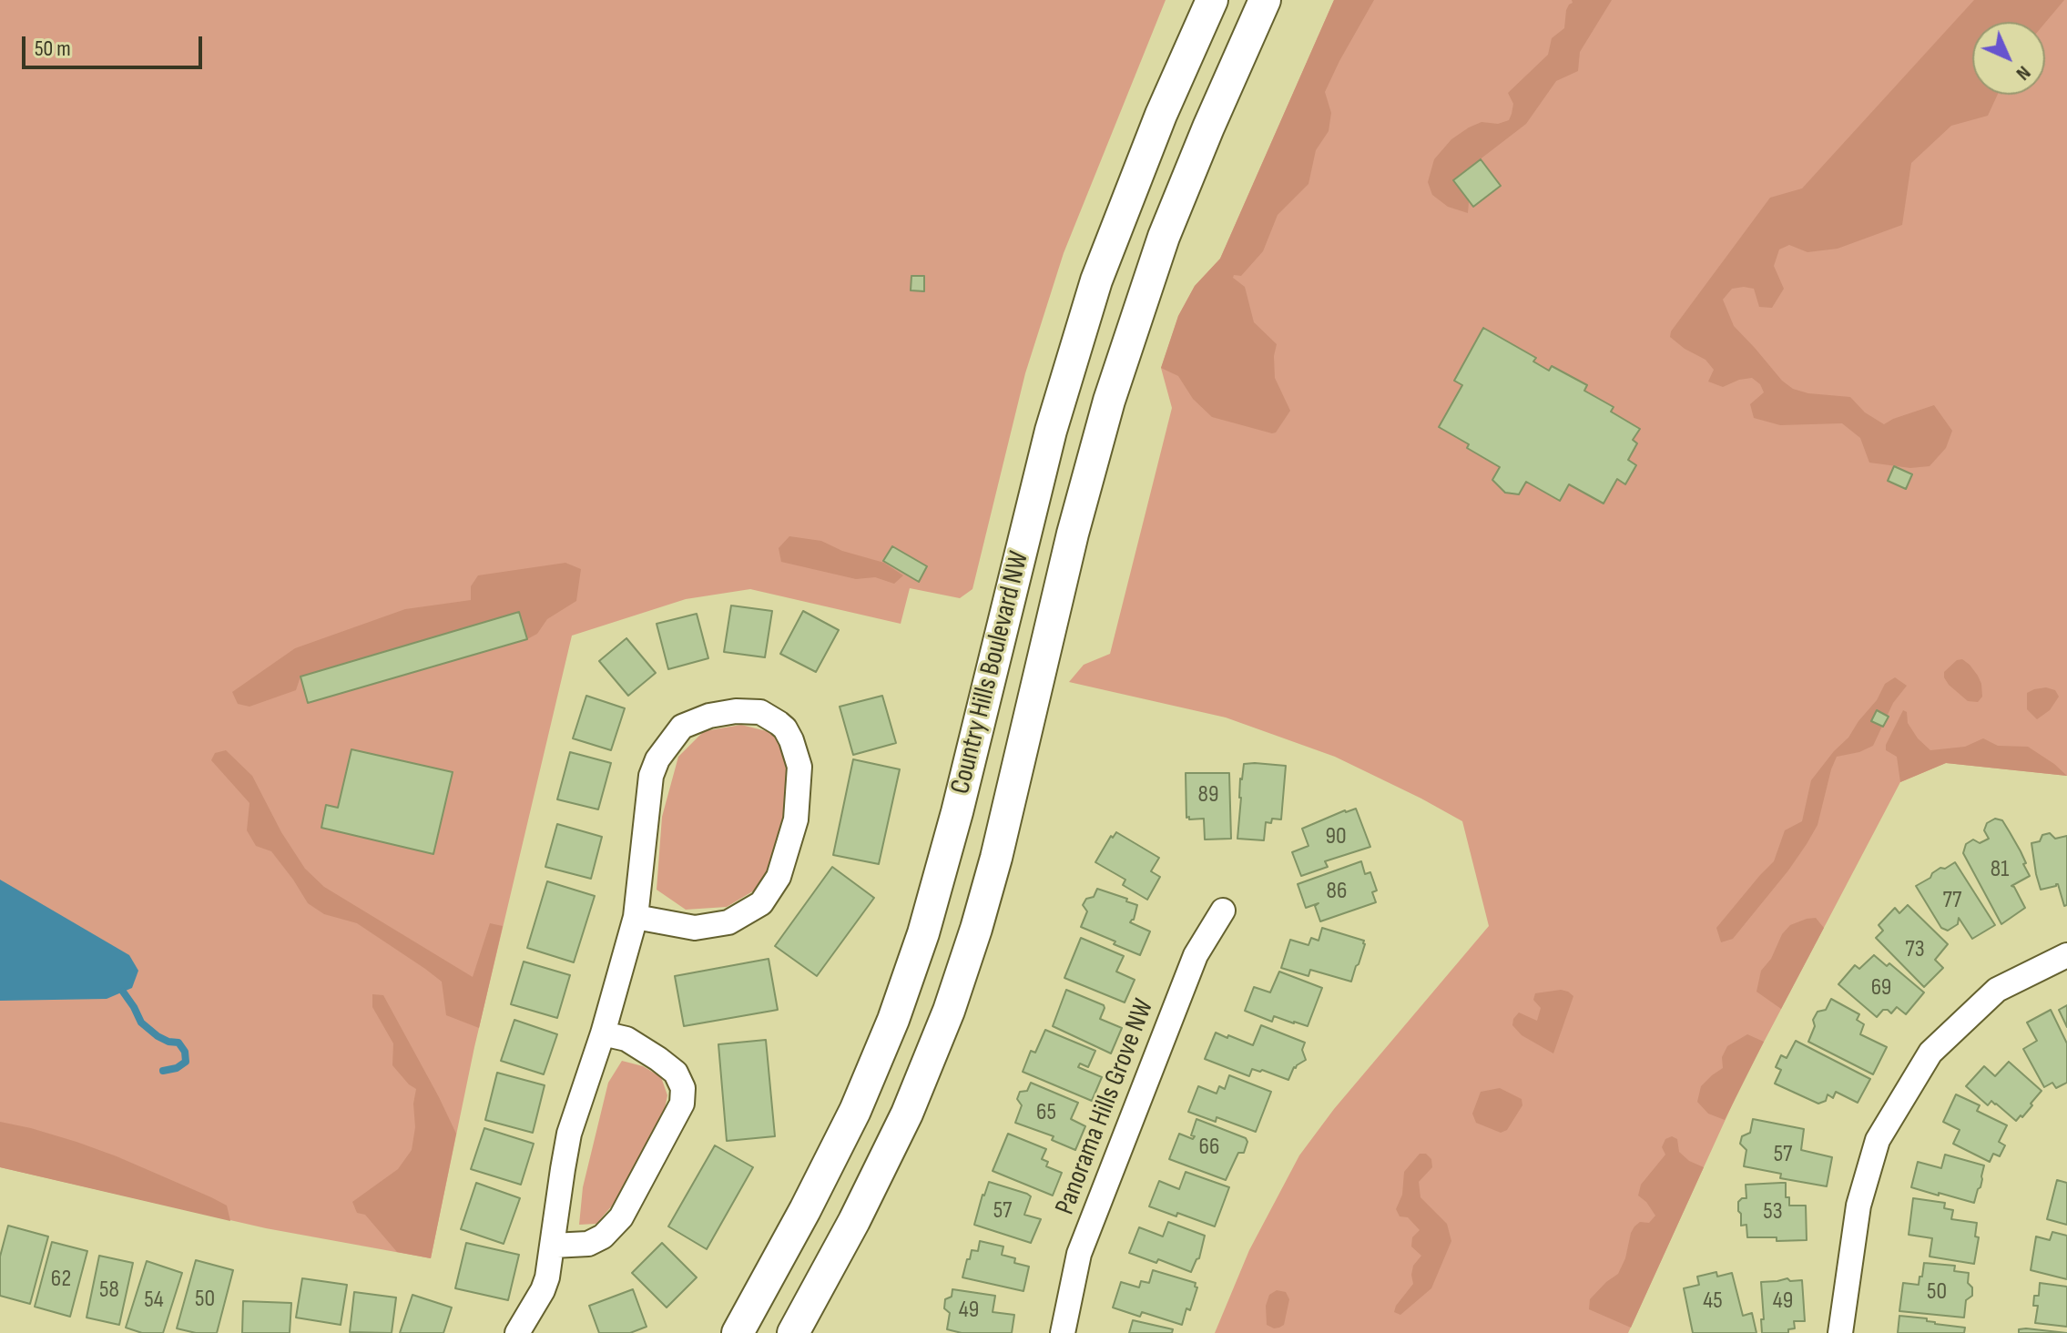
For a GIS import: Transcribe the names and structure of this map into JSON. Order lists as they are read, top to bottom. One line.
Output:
{"streets":{"main road":["Country Hills Boulevard NW"],"street":["Panorama Hills Grove NW"]},"house_numbers":["89","90","81","86","77","73","69","65","66","57","57","53","62","58","50","50","54","45","49","49"],"scale_bar":"50 m","north":"bottom right"}
